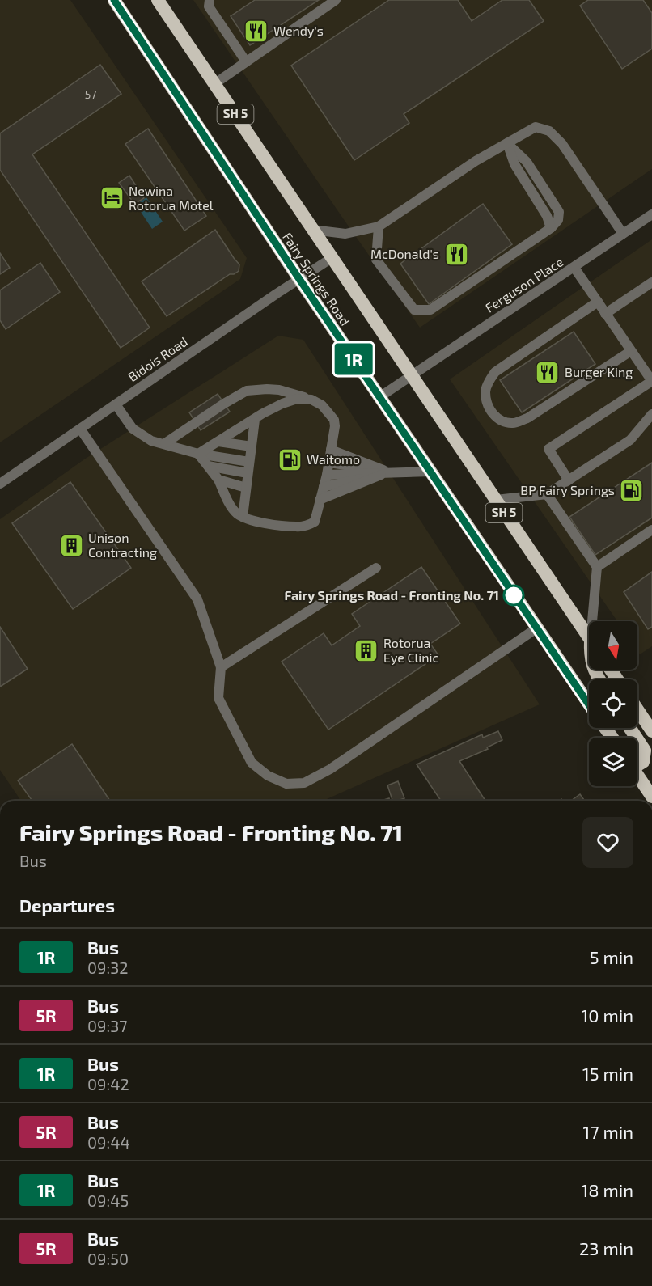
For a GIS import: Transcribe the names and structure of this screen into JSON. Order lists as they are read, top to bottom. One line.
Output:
{"streets":{"highway":["SH 5","Fairy Springs Road"],"street":["Ferguson Place","Bidois Road"]},"crossings":[["Fairy Springs Road","Ferguson Place"],["Fairy Springs Road","Bidois Road"]],"places":{"restaurant":["Wendy's","McDonald's","Burger King"],"hotel":["Newina Rotorua Motel"],"fuel station":["Waitomo","BP Fairy Springs"],"building":["Unison Contracting","Rotorua Eye Clinic"],"other":["Fairy Springs Road - Fronting No. 71"]},"lines":["bus line 1R"],"house_numbers":["57"],"north":"bottom","page":{"on_map":"1R","heading":[["Fairy Springs Road - Fronting No. 71","Bus"],"Departures"],"list":[{"mark":"1R","name":"Bus","note":"09:32","value":"5 min"},{"mark":"5R","name":"Bus","note":"09:37","value":"10 min"},{"mark":"1R","name":"Bus","note":"09:42","value":"15 min"},{"mark":"5R","name":"Bus","note":"09:44","value":"17 min"},{"mark":"1R","name":"Bus","note":"09:45","value":"18 min"},{"mark":"5R","name":"Bus","note":"09:50","value":"23 min"}]}}
